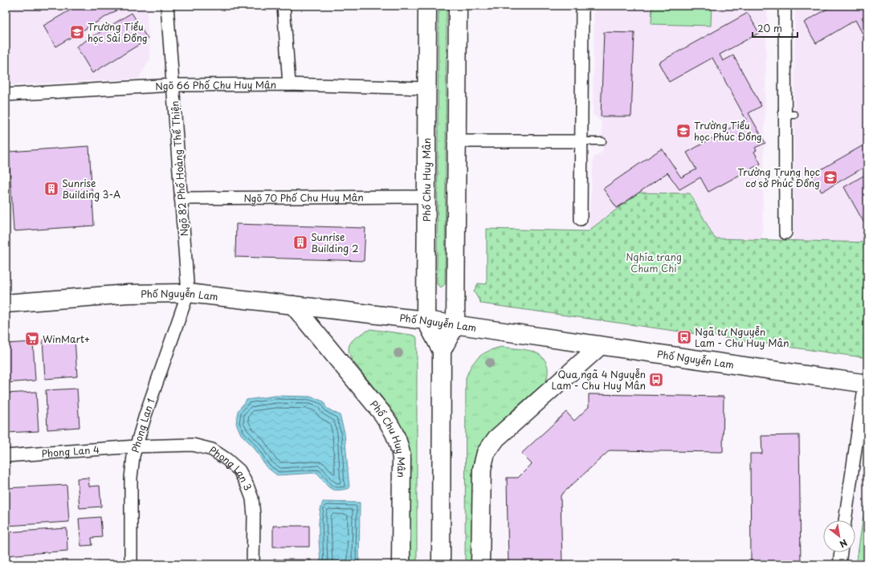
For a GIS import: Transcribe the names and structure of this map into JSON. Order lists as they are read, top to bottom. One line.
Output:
{"streets":{"main road":["Phố Chu Huy Mân","Phố Nguyễn Lam"],"street":["Ngõ 66 Phố Chu Huy Mân","Ngõ 82 Phố Hoàng Thế Thiện","Ngõ 70 Phố Chu Huy Mân","Phong Lan 1","Phong Lan 4","Phong Lan 3"]},"crossings":[["Ngõ 66 Phố Chu Huy Mân","Ngõ 82 Phố Hoàng Thế Thiện"],["Ngõ 66 Phố Chu Huy Mân","Phố Chu Huy Mân"],["Ngõ 82 Phố Hoàng Thế Thiện","Ngõ 70 Phố Chu Huy Mân"],["Ngõ 82 Phố Hoàng Thế Thiện","Phố Nguyễn Lam"],["Ngõ 82 Phố Hoàng Thế Thiện","Phong Lan 1"],["Phố Chu Huy Mân","Ngõ 70 Phố Chu Huy Mân"],["Phố Chu Huy Mân","Phố Nguyễn Lam"],["Phố Nguyễn Lam","Phong Lan 1"],["Phong Lan 1","Phong Lan 4"],["Phong Lan 1","Phong Lan 3"],["Phong Lan 4","Phong Lan 3"]],"parks":["Nghĩa trang Chum Chi"],"places":{"school or university":["Trường Tiểu học Sài Đồng","Trường Tiểu học Phúc Đồng","Trường Trung học cơ sở Phúc Đồng"],"building":["Sunrise Building 3-A","Sunrise Building 2"],"bus stop":["Ngã tư Nguyễn Lam - Chu Huy Mân","Qua ngã 4 Nguyễn Lam - Chu Huy Mân"],"supermarket":["WinMart+"]},"scale_bar":"20 m","north":"bottom right"}
